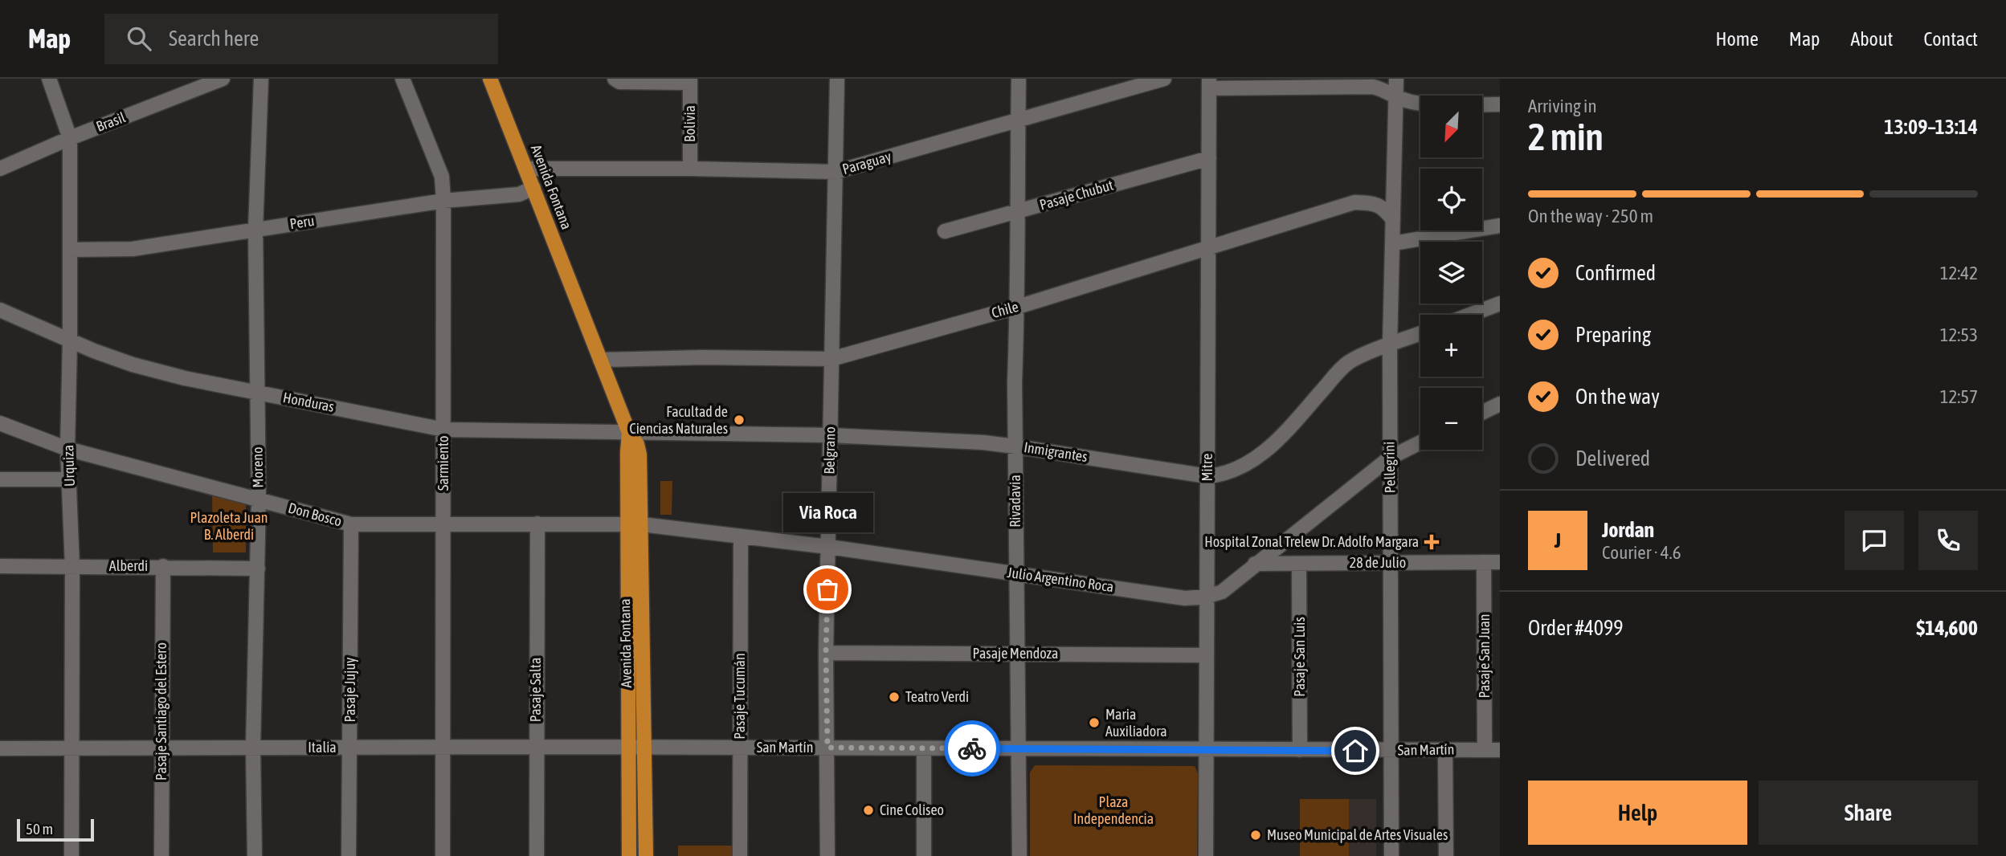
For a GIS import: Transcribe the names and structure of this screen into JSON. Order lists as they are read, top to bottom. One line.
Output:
{"streets":{"main road":["Avenida Fontana"],"street":["Brasil","Bolivia","Paraguay","Pasaje Chubut","Peru","Chile","Honduras","Belgrano","Inmigrantes","Sarmiento","Urquiza","Moreno","Mitre","Pellegrini","Rivadavia","Don Bosco","28 de Julio","Alberdi","Julio Argentino Roca","Pasaje Mendoza","Pasaje San Juan","Pasaje San Luis","Pasaje Jujuy","Pasaje Salta","Pasaje Tucumán","Pasaje Santiago del Estero","Italia","San Martín"]},"crossings":[["Brasil","Urquiza"],["Bolivia","Paraguay"],["Paraguay","Avenida Fontana"],["Paraguay","Belgrano"],["Paraguay","Rivadavia"],["Avenida Fontana","Peru"],["Avenida Fontana","Chile"],["Avenida Fontana","Honduras"],["Avenida Fontana","Inmigrantes"],["Avenida Fontana","Don Bosco"],["Avenida Fontana","Julio Argentino Roca"],["Avenida Fontana","Italia"],["Avenida Fontana","San Martín"],["Pasaje Chubut","Mitre"],["Pasaje Chubut","Rivadavia"],["Peru","Sarmiento"],["Peru","Urquiza"],["Peru","Moreno"],["Chile","Belgrano"],["Chile","Mitre"],["Chile","Pellegrini"],["Chile","Rivadavia"],["Honduras","Inmigrantes"],["Honduras","Sarmiento"],["Honduras","Urquiza"],["Honduras","Moreno"],["Belgrano","Inmigrantes"],["Belgrano","Julio Argentino Roca"],["Belgrano","Pasaje Mendoza"],["Belgrano","San Martín"],["Inmigrantes","Mitre"],["Inmigrantes","Pellegrini"],["Inmigrantes","Rivadavia"],["Sarmiento","Don Bosco"],["Sarmiento","Italia"],["Urquiza","Don Bosco"],["Urquiza","Alberdi"],["Urquiza","Italia"],["Moreno","Don Bosco"],["Moreno","Alberdi"],["Moreno","Italia"],["Mitre","Julio Argentino Roca"],["Mitre","Pasaje Mendoza"],["Mitre","San Martín"],["Pellegrini","28 de Julio"],["Pellegrini","Julio Argentino Roca"],["Pellegrini","San Martín"],["Rivadavia","Julio Argentino Roca"],["Rivadavia","Pasaje Mendoza"],["Rivadavia","San Martín"],["Don Bosco","Julio Argentino Roca"],["Don Bosco","Pasaje Jujuy"],["Don Bosco","Pasaje Salta"],["28 de Julio","Julio Argentino Roca"],["28 de Julio","Pasaje San Juan"],["28 de Julio","Pasaje San Luis"],["Alberdi","Pasaje Santiago del Estero"],["Julio Argentino Roca","Pasaje Tucumán"],["Pasaje San Juan","San Martín"],["Pasaje San Luis","San Martín"],["Pasaje Jujuy","Italia"],["Pasaje Salta","Italia"],["Pasaje Tucumán","San Martín"],["Pasaje Santiago del Estero","Italia"],["Italia","San Martín"]],"parks":["Plazoleta Juan B. Alberdi","Plaza Independencia"],"places":{"other":["Facultad de Ciencias Naturales","Via Roca","Teatro Verdi","Maria Auxiliadora","Cine Coliseo","Museo Municipal de Artes Visuales"],"health":["Hospital Zonal Trelew Dr. Adolfo Margara"]},"scale_bar":"50 m","north":"bottom left","page":{"header":"Map","search":"Search here","nav":["Home","Map","About","Contact"],"heading":["2 min","Arriving in","13:09–13:14"],"panel":["Jordan","Courier · 4.6","Order #4099","$14,600"],"map_buttons":["+","−"],"bar":"On the way · 250 m","list":[["Confirmed","12:42"],["Preparing","12:53"],["On the way","12:57"],"Delivered"],"bubble":"Via Roca","round":"J","buttons":["Help","Share"],"scale":"50 m"}}
